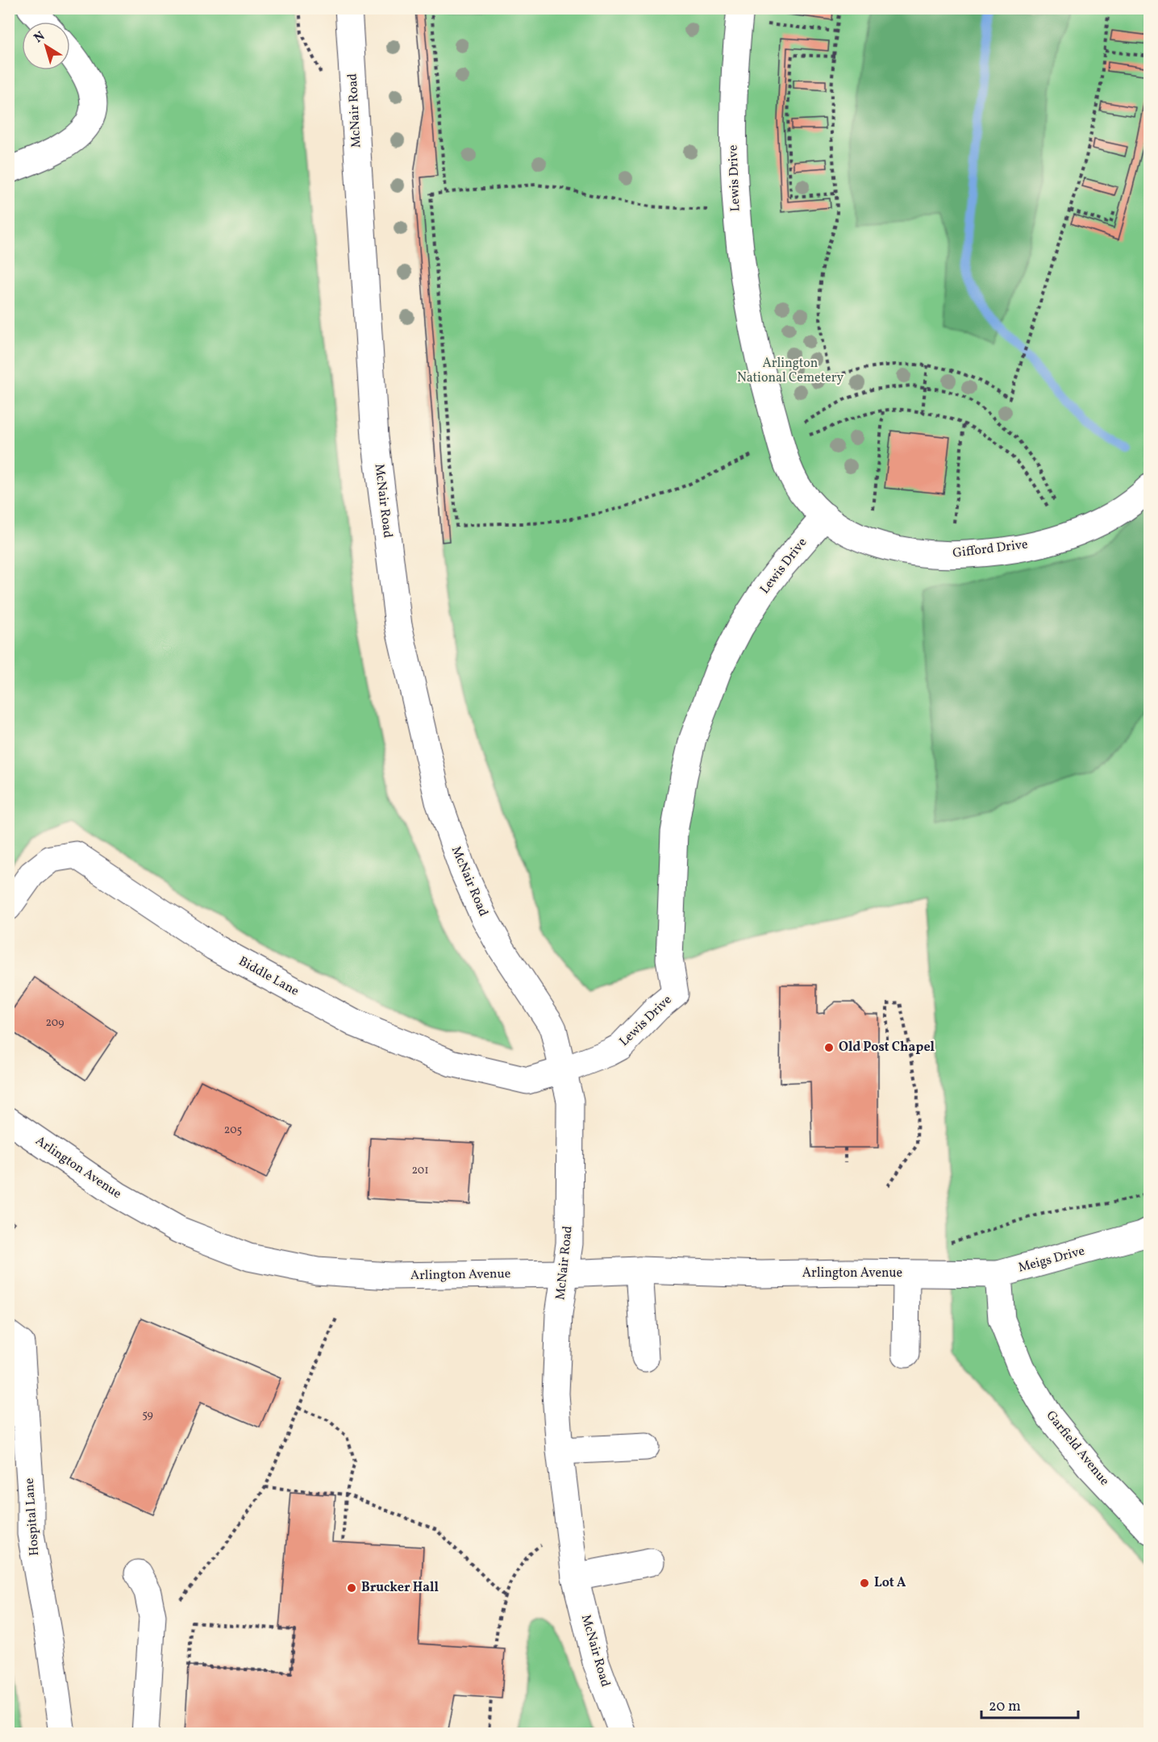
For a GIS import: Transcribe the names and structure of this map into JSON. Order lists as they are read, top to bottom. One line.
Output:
{"streets":{"street":["McNair Road","Lewis Drive","Gifford Drive","Biddle Lane","Arlington Avenue","Meigs Drive","Garfield Avenue","Hospital Lane"]},"crossings":[["McNair Road","Lewis Drive"],["McNair Road","Biddle Lane"],["McNair Road","Arlington Avenue"],["Lewis Drive","Gifford Drive"],["Lewis Drive","Biddle Lane"],["Arlington Avenue","Meigs Drive"],["Meigs Drive","Garfield Avenue"]],"parks":["Arlington National Cemetery"],"places":["Old Post Chapel","Lot A","Brucker Hall"],"house_numbers":["209","205","201","59"],"scale_bar":"20 m","north":"top left"}
